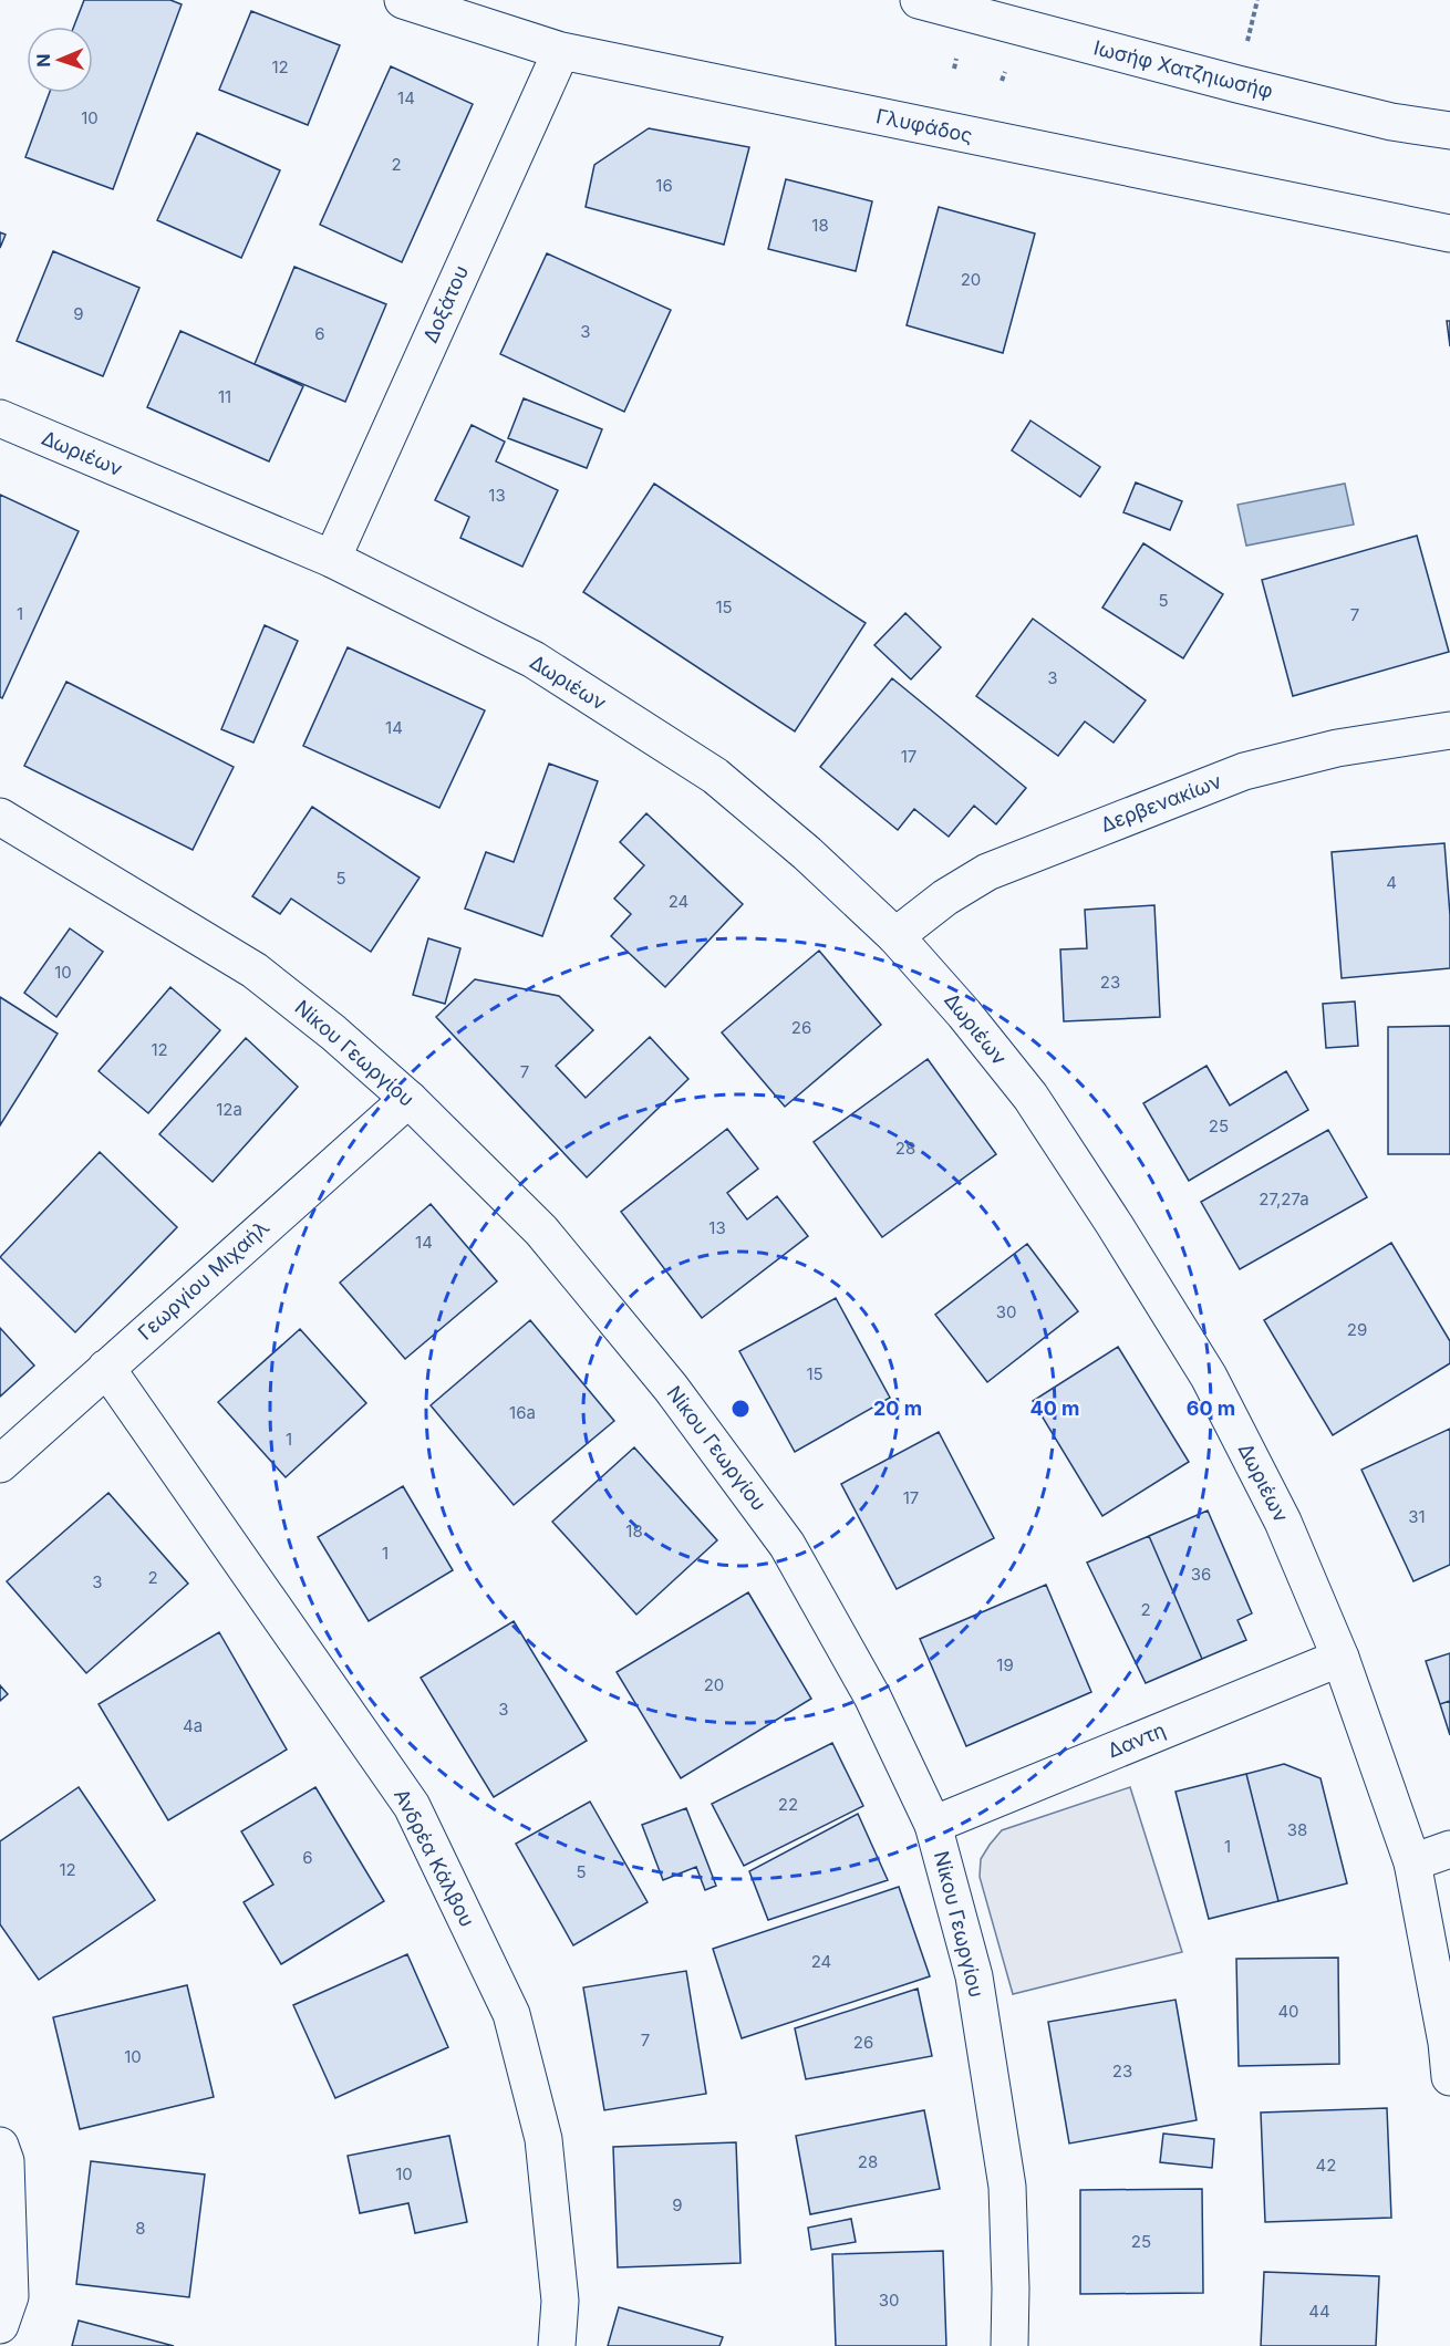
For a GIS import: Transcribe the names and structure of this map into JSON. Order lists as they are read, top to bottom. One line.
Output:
{"streets":{"street":["Ιωσήφ Χατζηιωσήφ","Γλυφάδος","Δοξάτου","Δωριέων","Δερβενακίων","Νίκου Γεωργίου","Γεωργίου Μιχαήλ","Δαντη","Ανδρέα Κάλβου"]},"crossings":[["Γλυφάδος","Δοξάτου"],["Δοξάτου","Δωριέων"],["Δωριέων","Δερβενακίων"],["Δωριέων","Δαντη"],["Νίκου Γεωργίου","Γεωργίου Μιχαήλ"],["Νίκου Γεωργίου","Δαντη"],["Γεωργίου Μιχαήλ","Ανδρέα Κάλβου"]],"house_numbers":["12","14","10","2","16","18","20","9","3","6","11","13","5","15","1","7","3","14","17","5","4","24","10","23","26","12","7","12a","25","28","27,27a","13","14","30","29","15","16a","1","17","31","18","1","36","2","3","2","19","20","3","4a","22","38","1","6","12","5","24","40","7","26","10","23","28","42","10","9","8","25","30","44"],"north":"left","rings":["20 m","40 m","60 m"]}
